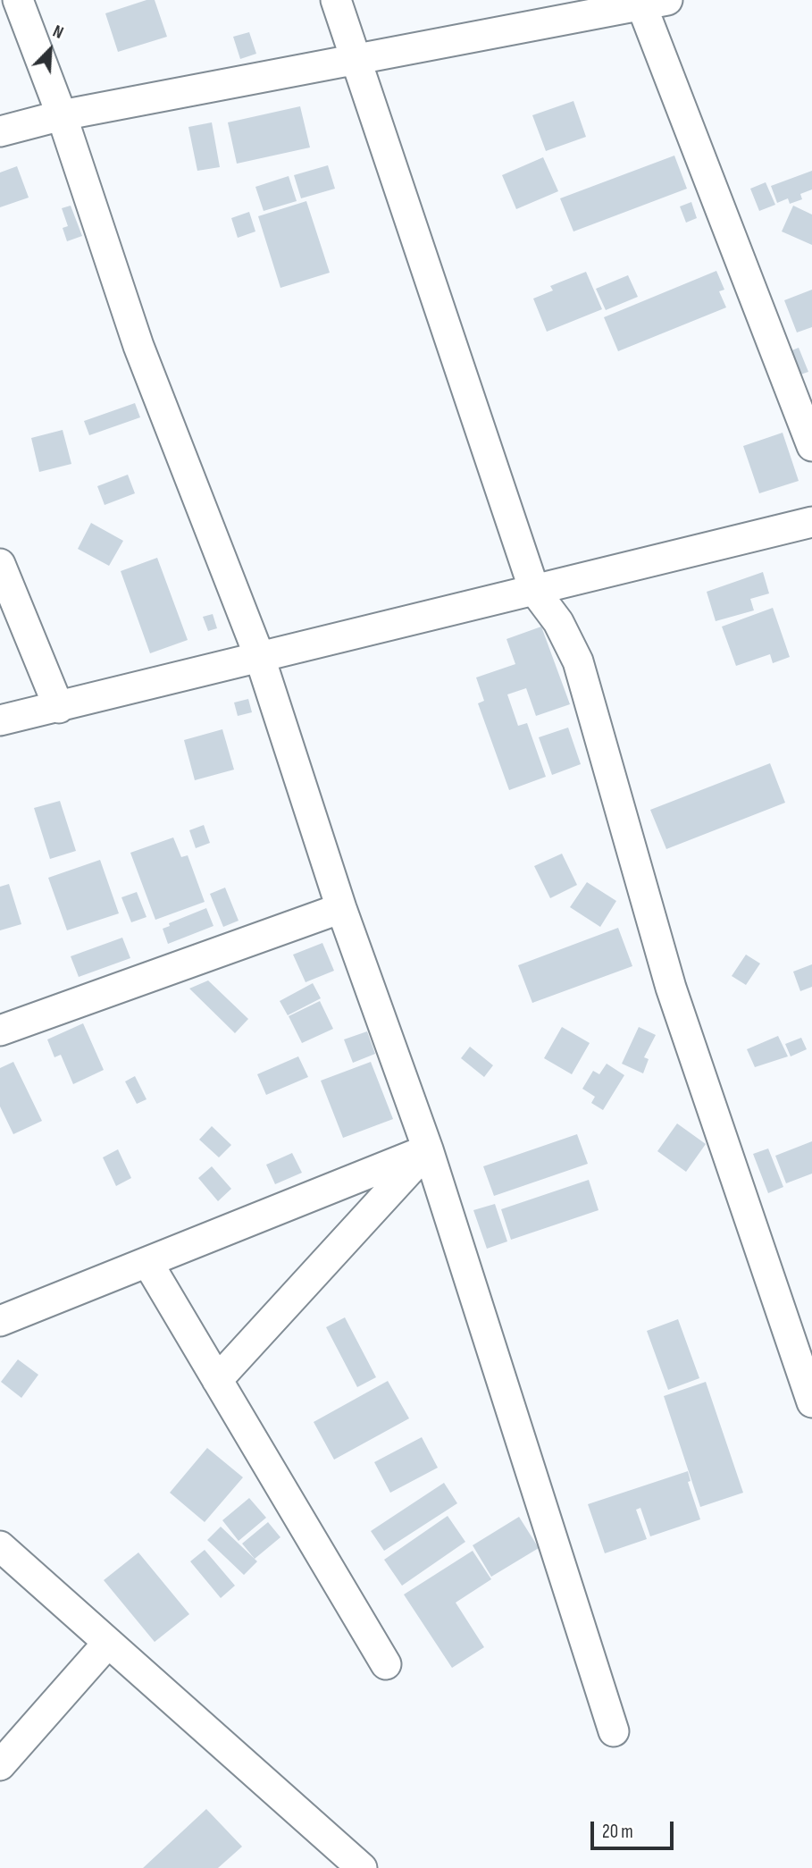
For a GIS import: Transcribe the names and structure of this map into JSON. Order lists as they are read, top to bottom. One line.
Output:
{"scale_bar":"20 m","north":"top right"}
